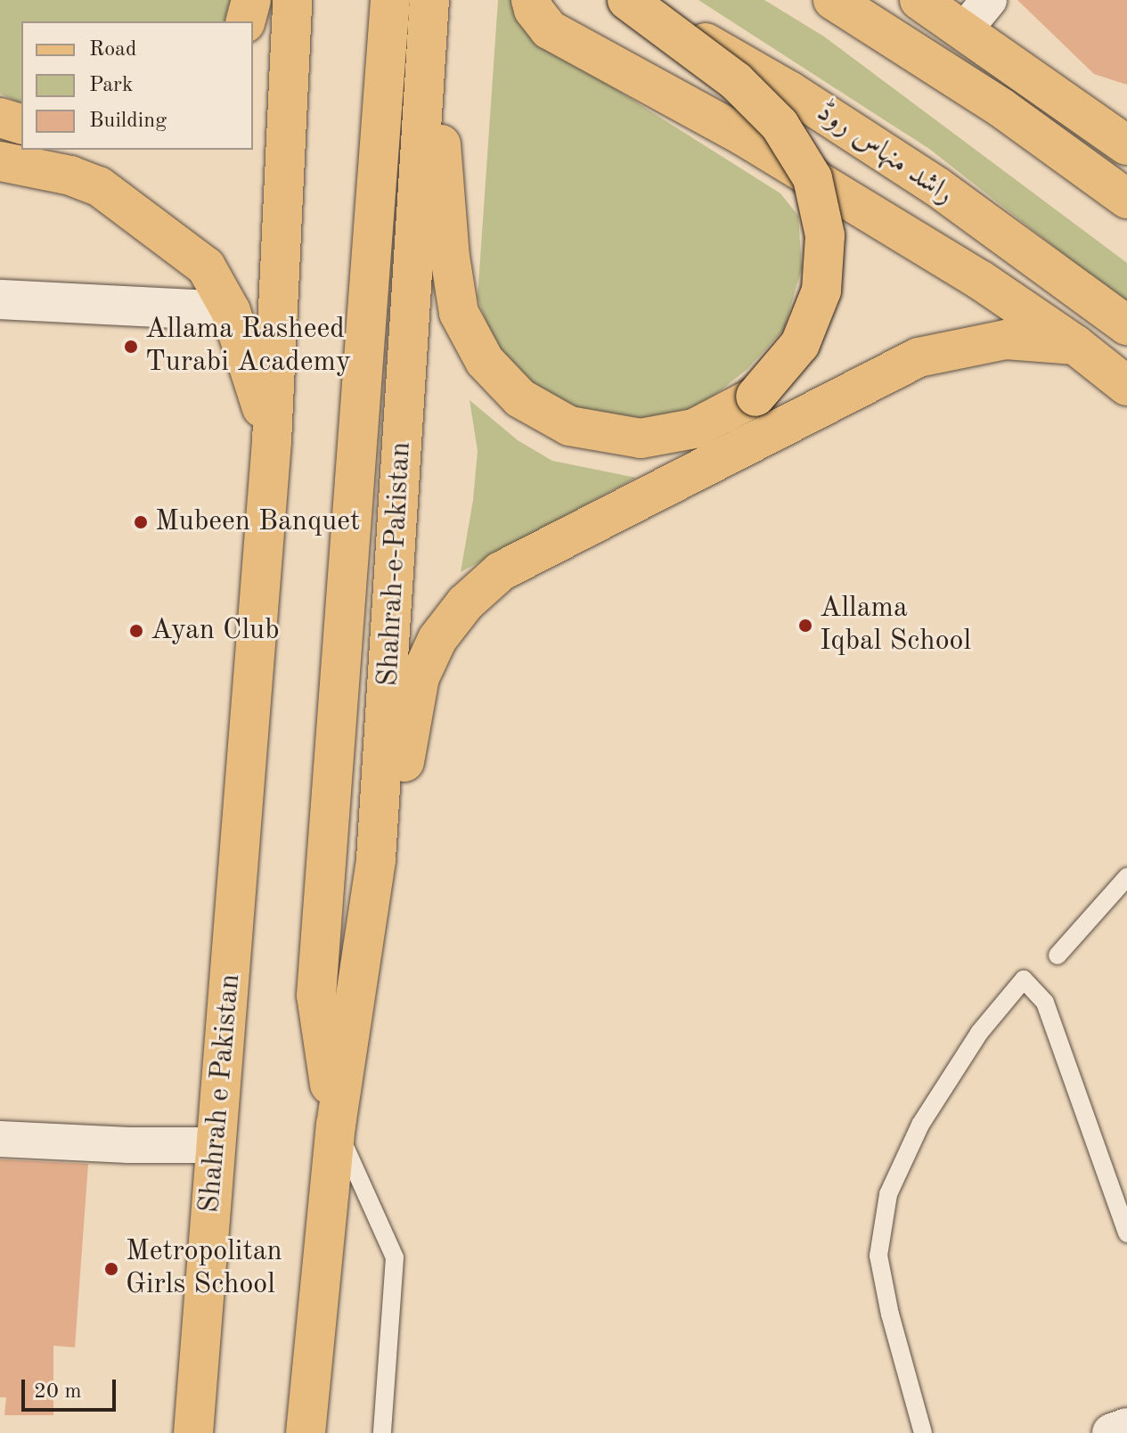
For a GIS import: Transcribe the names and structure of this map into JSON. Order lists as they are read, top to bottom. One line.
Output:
{"streets":{"main road":["راشد منہاس روڈ","Shahrah-e-Pakistan","Shahrah e Pakistan"]},"places":["Allama Rasheed Turabi Academy","Mubeen Banquet","Allama Iqbal School","Ayan Club","Metropolitan Girls School"],"legend":["Road","Park","Building"],"scale_bar":"20 m"}
